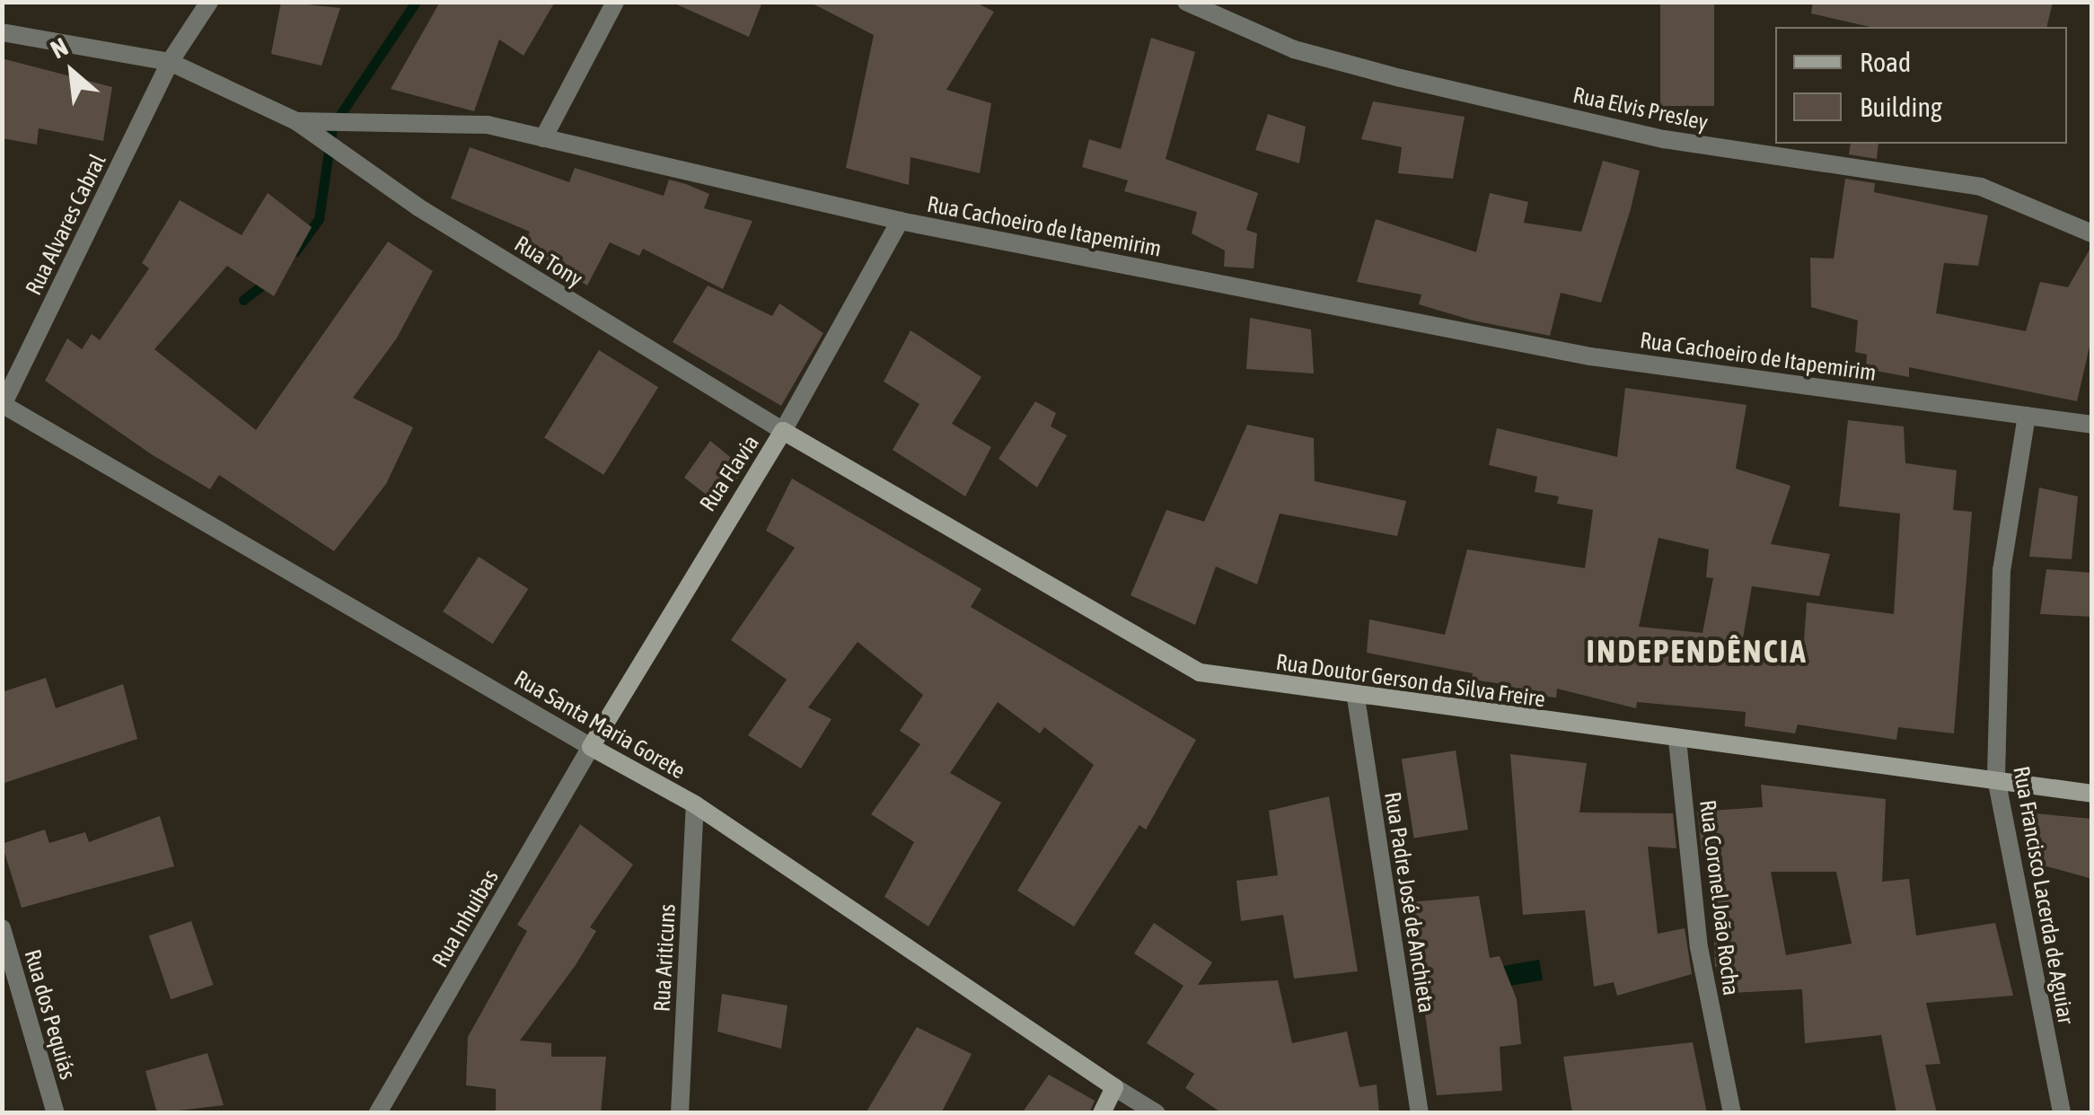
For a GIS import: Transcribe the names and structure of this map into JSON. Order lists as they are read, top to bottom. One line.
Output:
{"streets":{"street":["Rua Elvis Presley","Rua Alvares Cabral","Rua Cachoeiro de Itapemirim","Rua Tony","Rua Flavia","Rua Doutor Gerson da Silva Freire","Rua Santa Maria Gorete","Rua Francisco Lacerda de Aguiar","Rua Coronel João Rocha","Rua Padre José de Anchieta","Rua Inhuibas","Rua Ariticuns","Rua dos Pequiás"]},"crossings":[["Rua Alvares Cabral","Rua Cachoeiro de Itapemirim"],["Rua Alvares Cabral","Rua Santa Maria Gorete"],["Rua Cachoeiro de Itapemirim","Rua Tony"],["Rua Cachoeiro de Itapemirim","Rua Flavia"],["Rua Cachoeiro de Itapemirim","Rua Francisco Lacerda de Aguiar"],["Rua Tony","Rua Flavia"],["Rua Tony","Rua Doutor Gerson da Silva Freire"],["Rua Flavia","Rua Doutor Gerson da Silva Freire"],["Rua Flavia","Rua Santa Maria Gorete"],["Rua Flavia","Rua Inhuibas"],["Rua Doutor Gerson da Silva Freire","Rua Francisco Lacerda de Aguiar"],["Rua Doutor Gerson da Silva Freire","Rua Coronel João Rocha"],["Rua Doutor Gerson da Silva Freire","Rua Padre José de Anchieta"],["Rua Santa Maria Gorete","Rua Inhuibas"],["Rua Santa Maria Gorete","Rua Ariticuns"]],"districts":["INDEPENDÊNCIA"],"legend":["Road","Building"],"north":"top left"}
